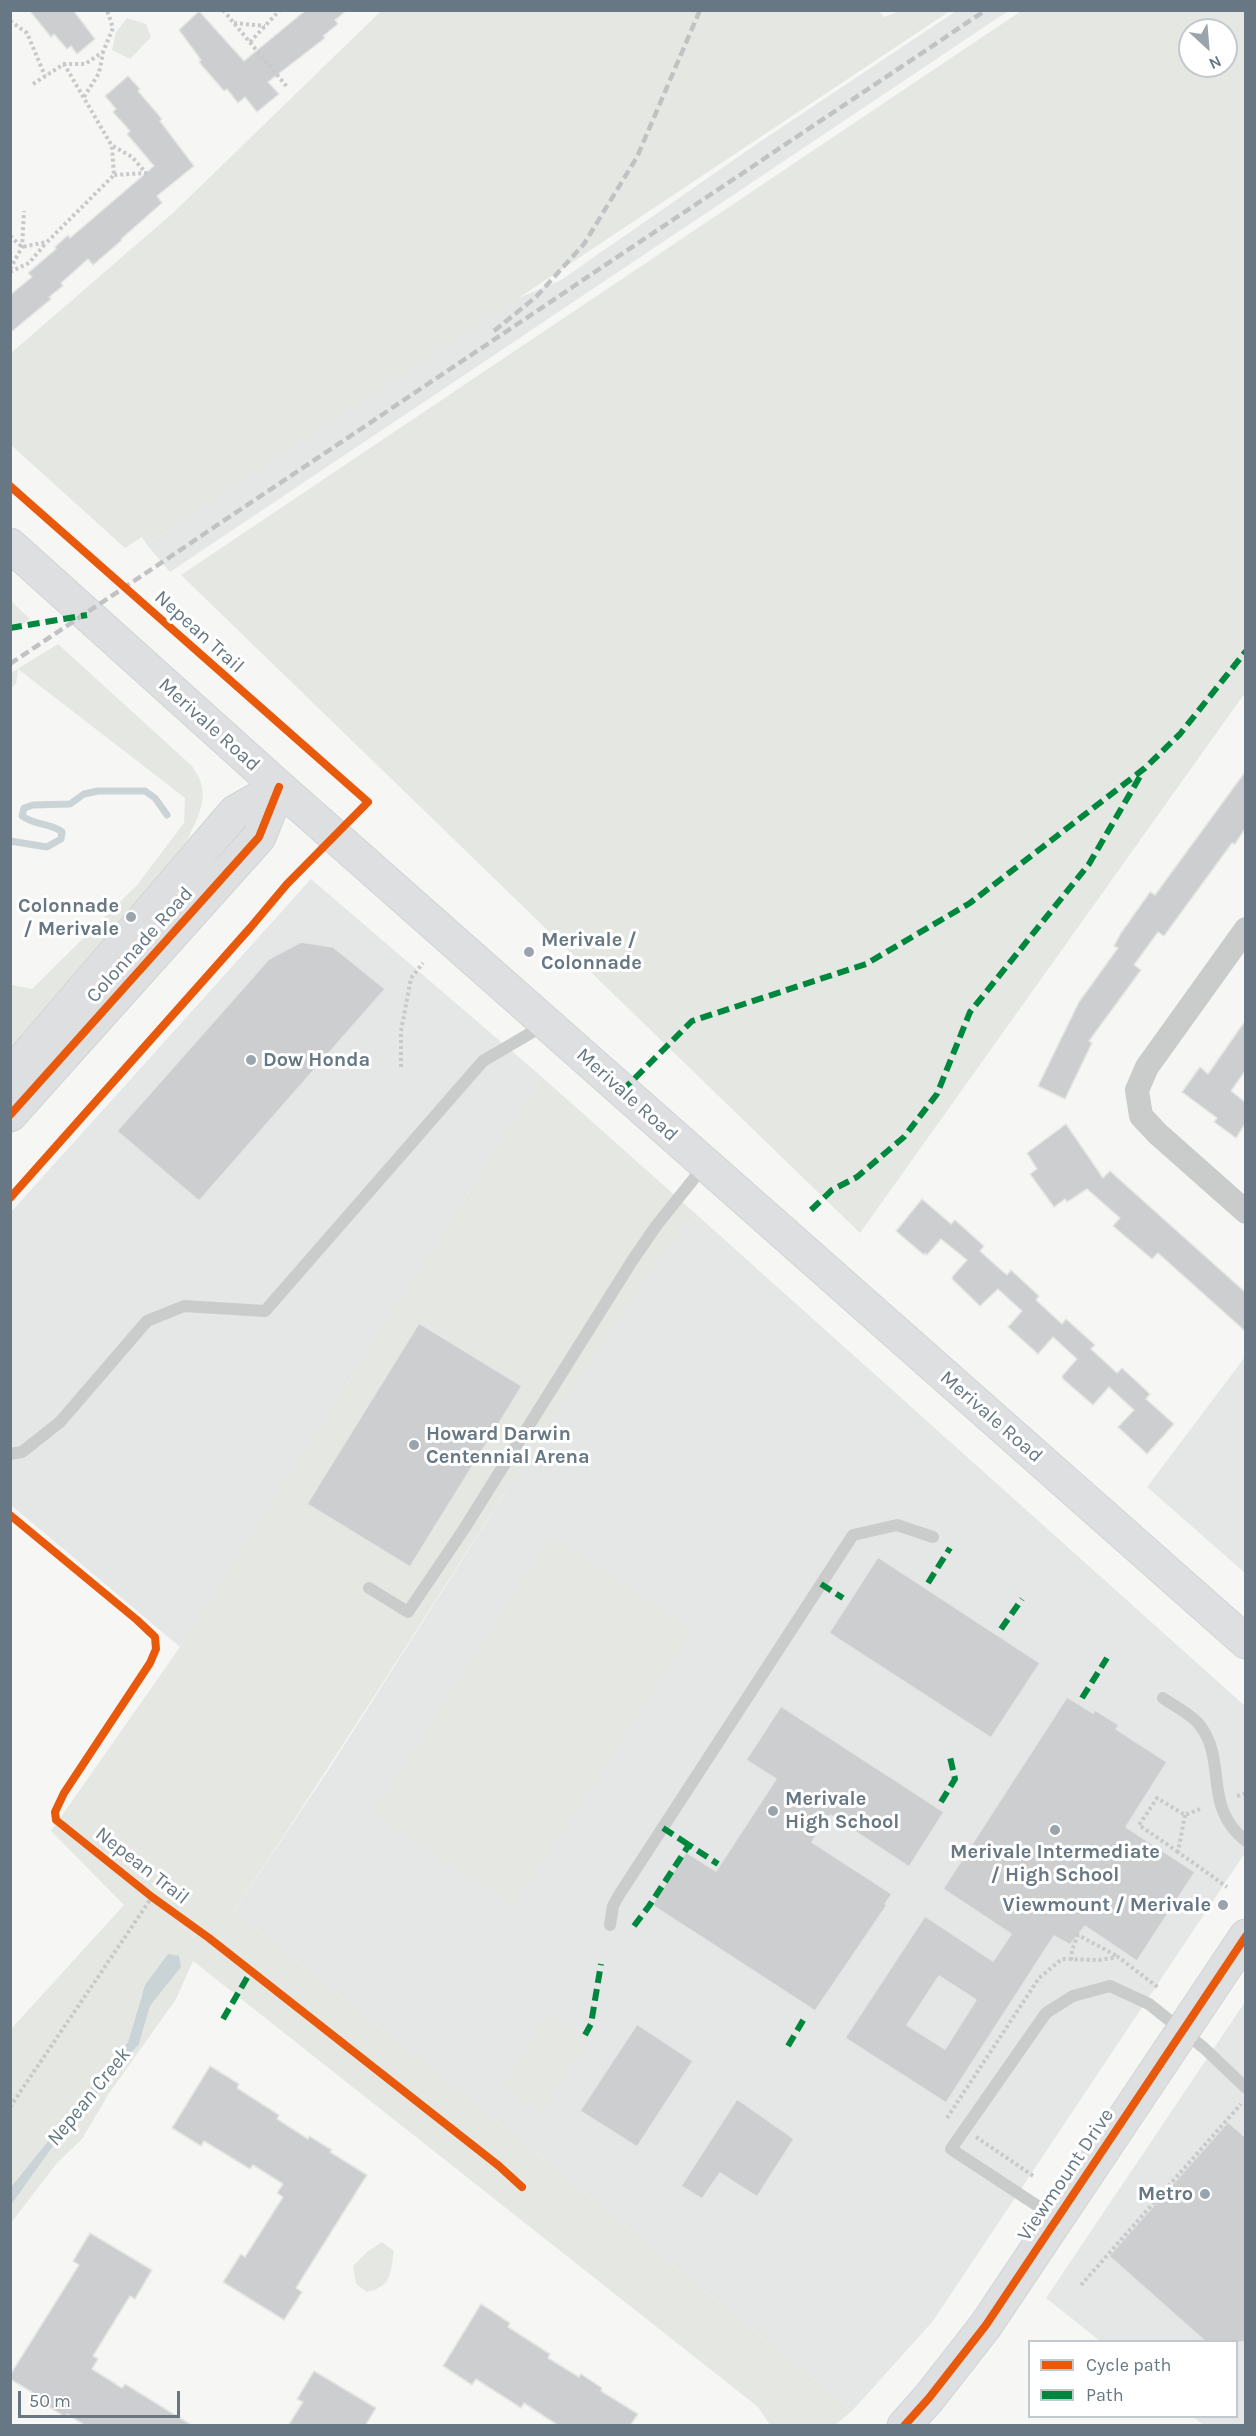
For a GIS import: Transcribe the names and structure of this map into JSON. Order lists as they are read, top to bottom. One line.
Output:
{"streets":{"main road":["Merivale Road","Colonnade Road","Viewmount Drive"],"cycle path":["Nepean Trail"]},"crossings":[["Merivale Road","Colonnade Road"]],"water":["Nepean Creek"],"places":["Colonnade / Merivale","Merivale / Colonnade","Dow Honda","Howard Darwin Centennial Arena","Merivale High School","Merivale Intermediate / High School","Viewmount / Merivale","Metro"],"legend":["Cycle path","Path"],"scale_bar":"50 m","north":"bottom right"}
